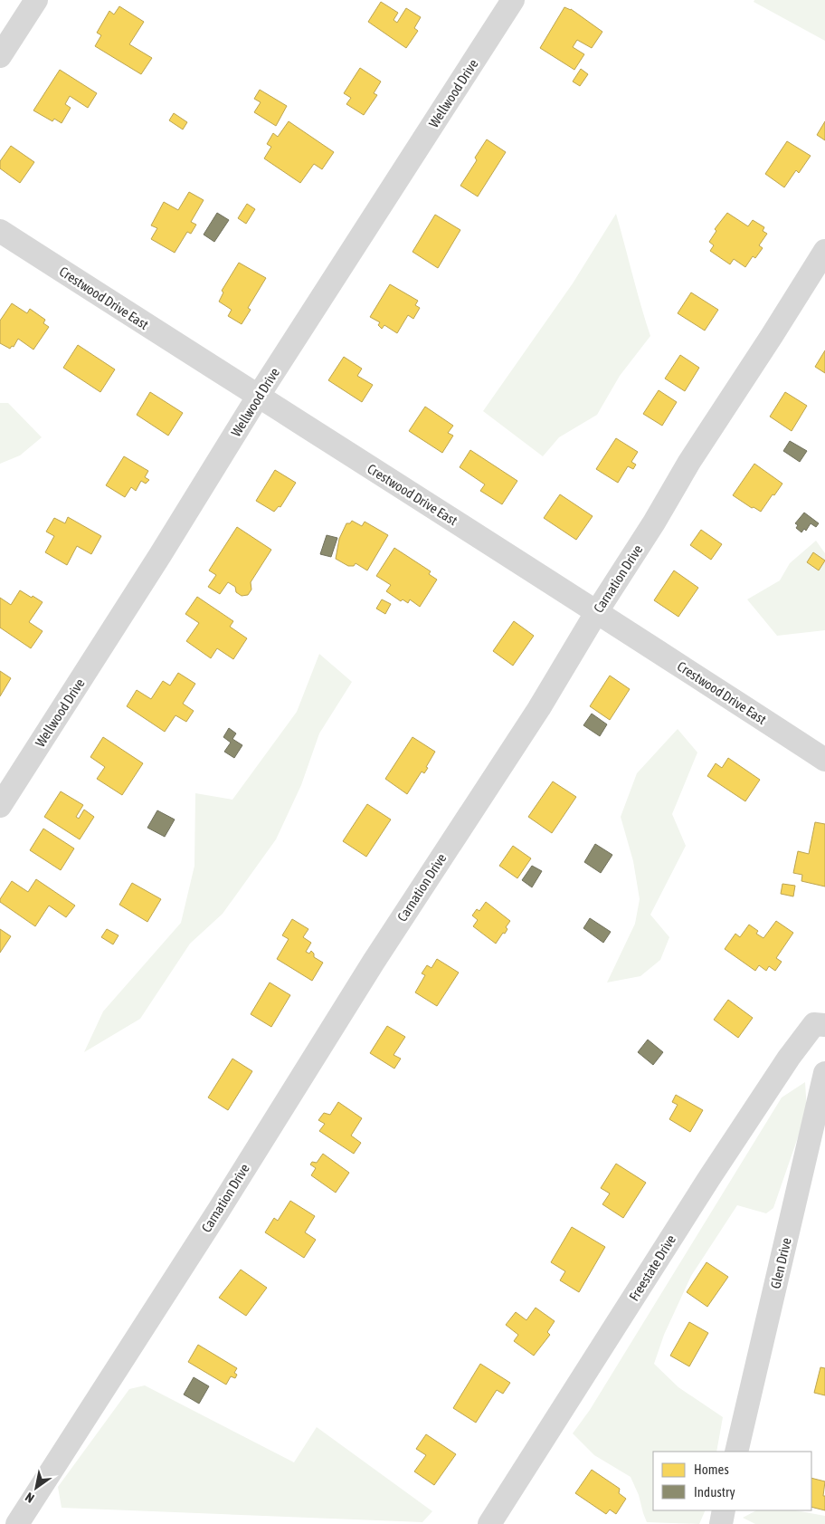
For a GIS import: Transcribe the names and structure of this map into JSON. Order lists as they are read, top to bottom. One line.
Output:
{"streets":{"street":["Wellwood Drive","Crestwood Drive East","Carnation Drive","Glen Drive","Freestate Drive"]},"crossings":[["Wellwood Drive","Crestwood Drive East"],["Crestwood Drive East","Carnation Drive"]],"legend":["Homes","Industry"],"north":"bottom left"}
